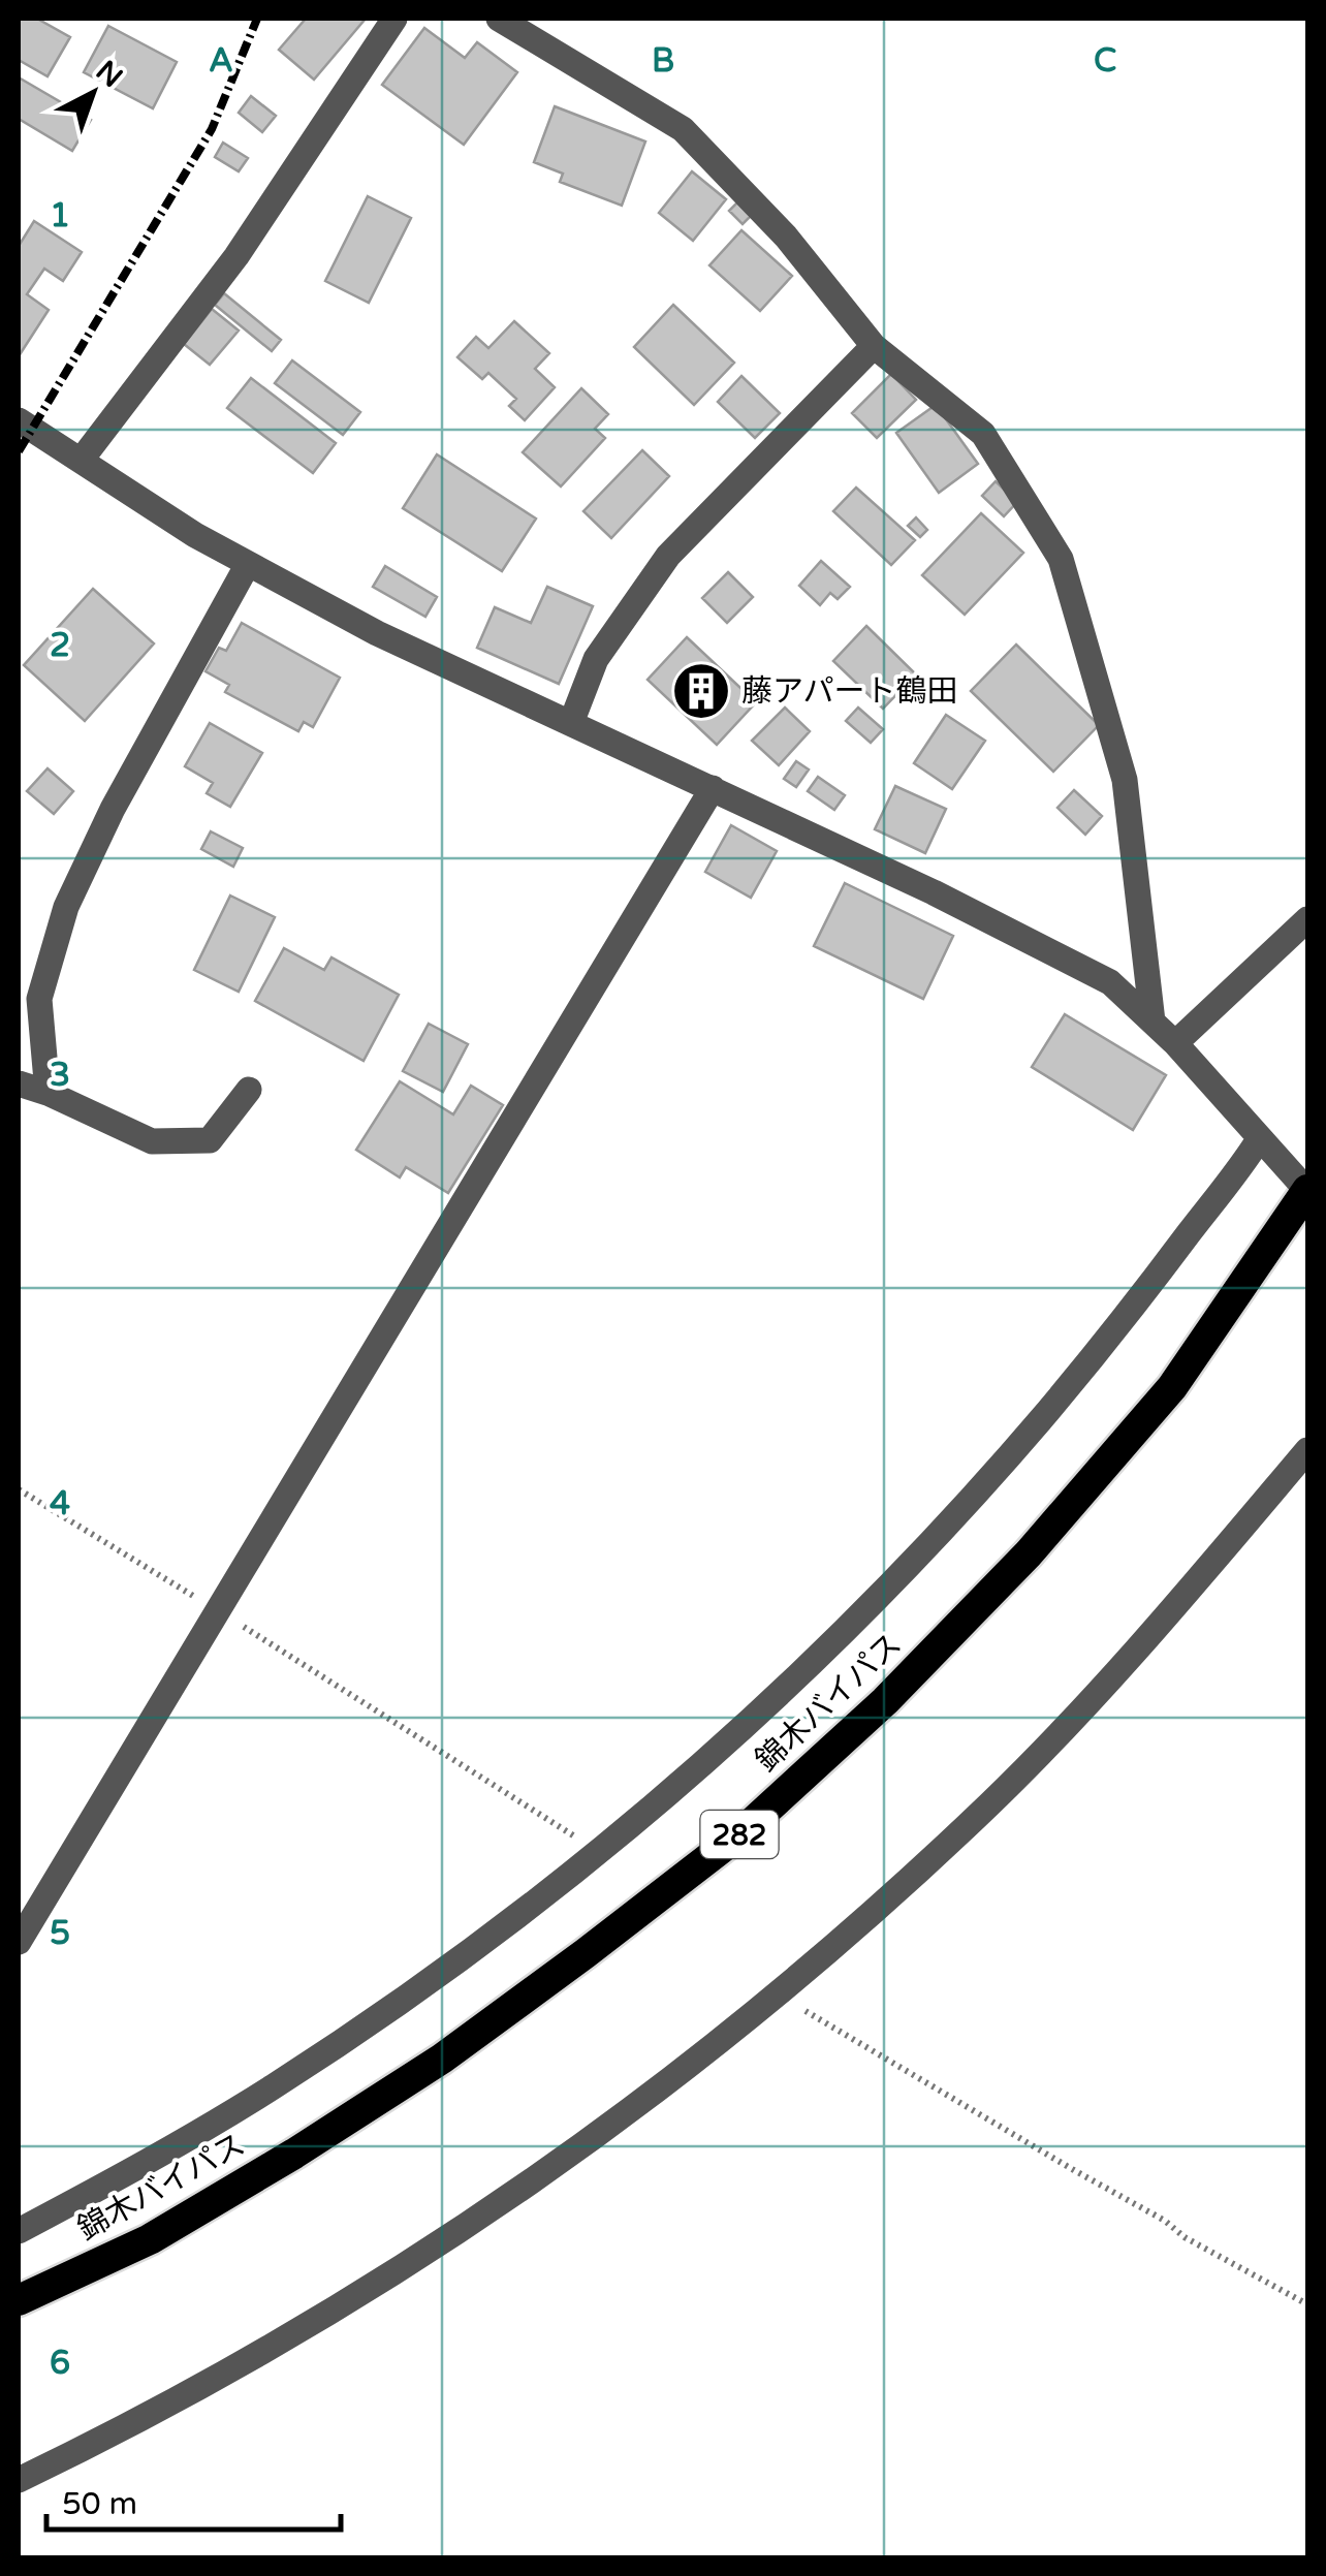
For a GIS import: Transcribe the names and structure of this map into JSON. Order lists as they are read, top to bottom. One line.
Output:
{"streets":{"highway":["錦木バイパス","282"]},"places":{"building":["藤アパート鶴田"]},"scale_bar":"50 m","north":"top right","grid":{"columns":["A","B","C"],"rows":["1","2","3","4","5","6"]}}
